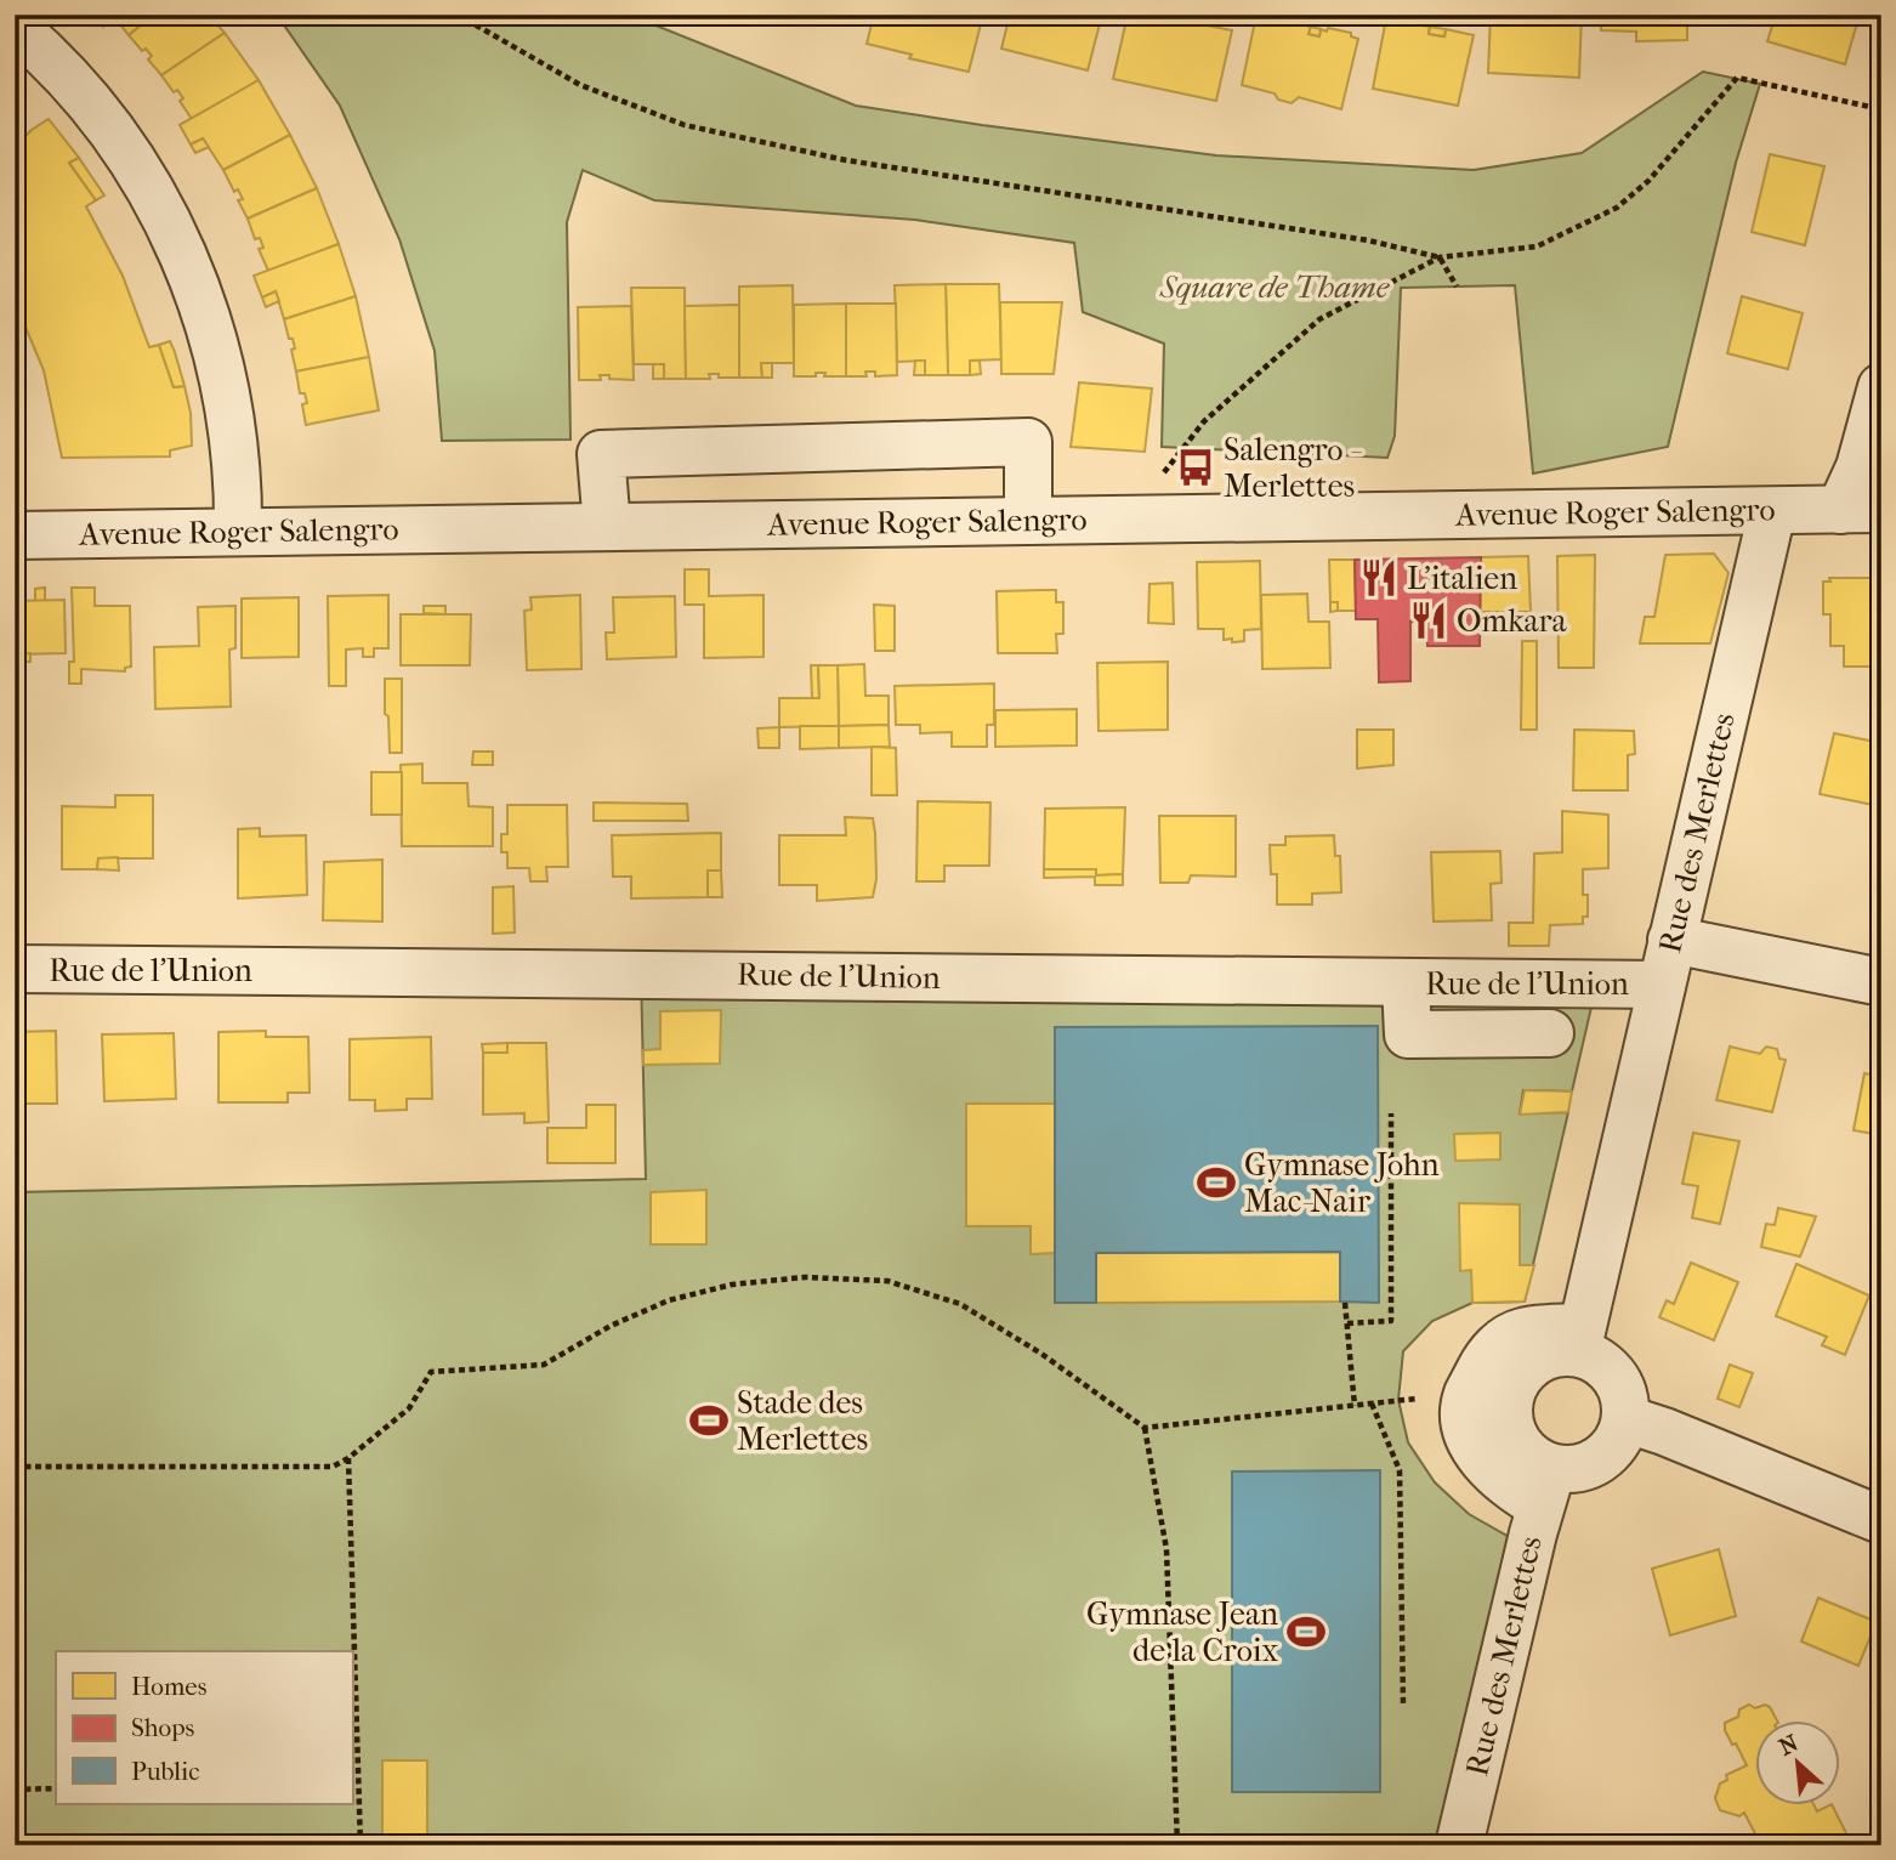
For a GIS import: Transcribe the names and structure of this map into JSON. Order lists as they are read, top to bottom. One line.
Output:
{"streets":{"street":["Avenue Roger Salengro","Rue des Merlettes","Rue de l'Union"]},"crossings":[["Avenue Roger Salengro","Rue des Merlettes"],["Rue des Merlettes","Rue de l'Union"]],"parks":["Square de Thame"],"places":{"bus stop":["Salengro - Merlettes"],"restaurant":["L’italien","Omkara"],"sports":["Gymnase John Mac-Nair","Stade des Merlettes","Gymnase Jean de la Croix"]},"legend":["Homes","Shops","Public"],"north":"top left"}
